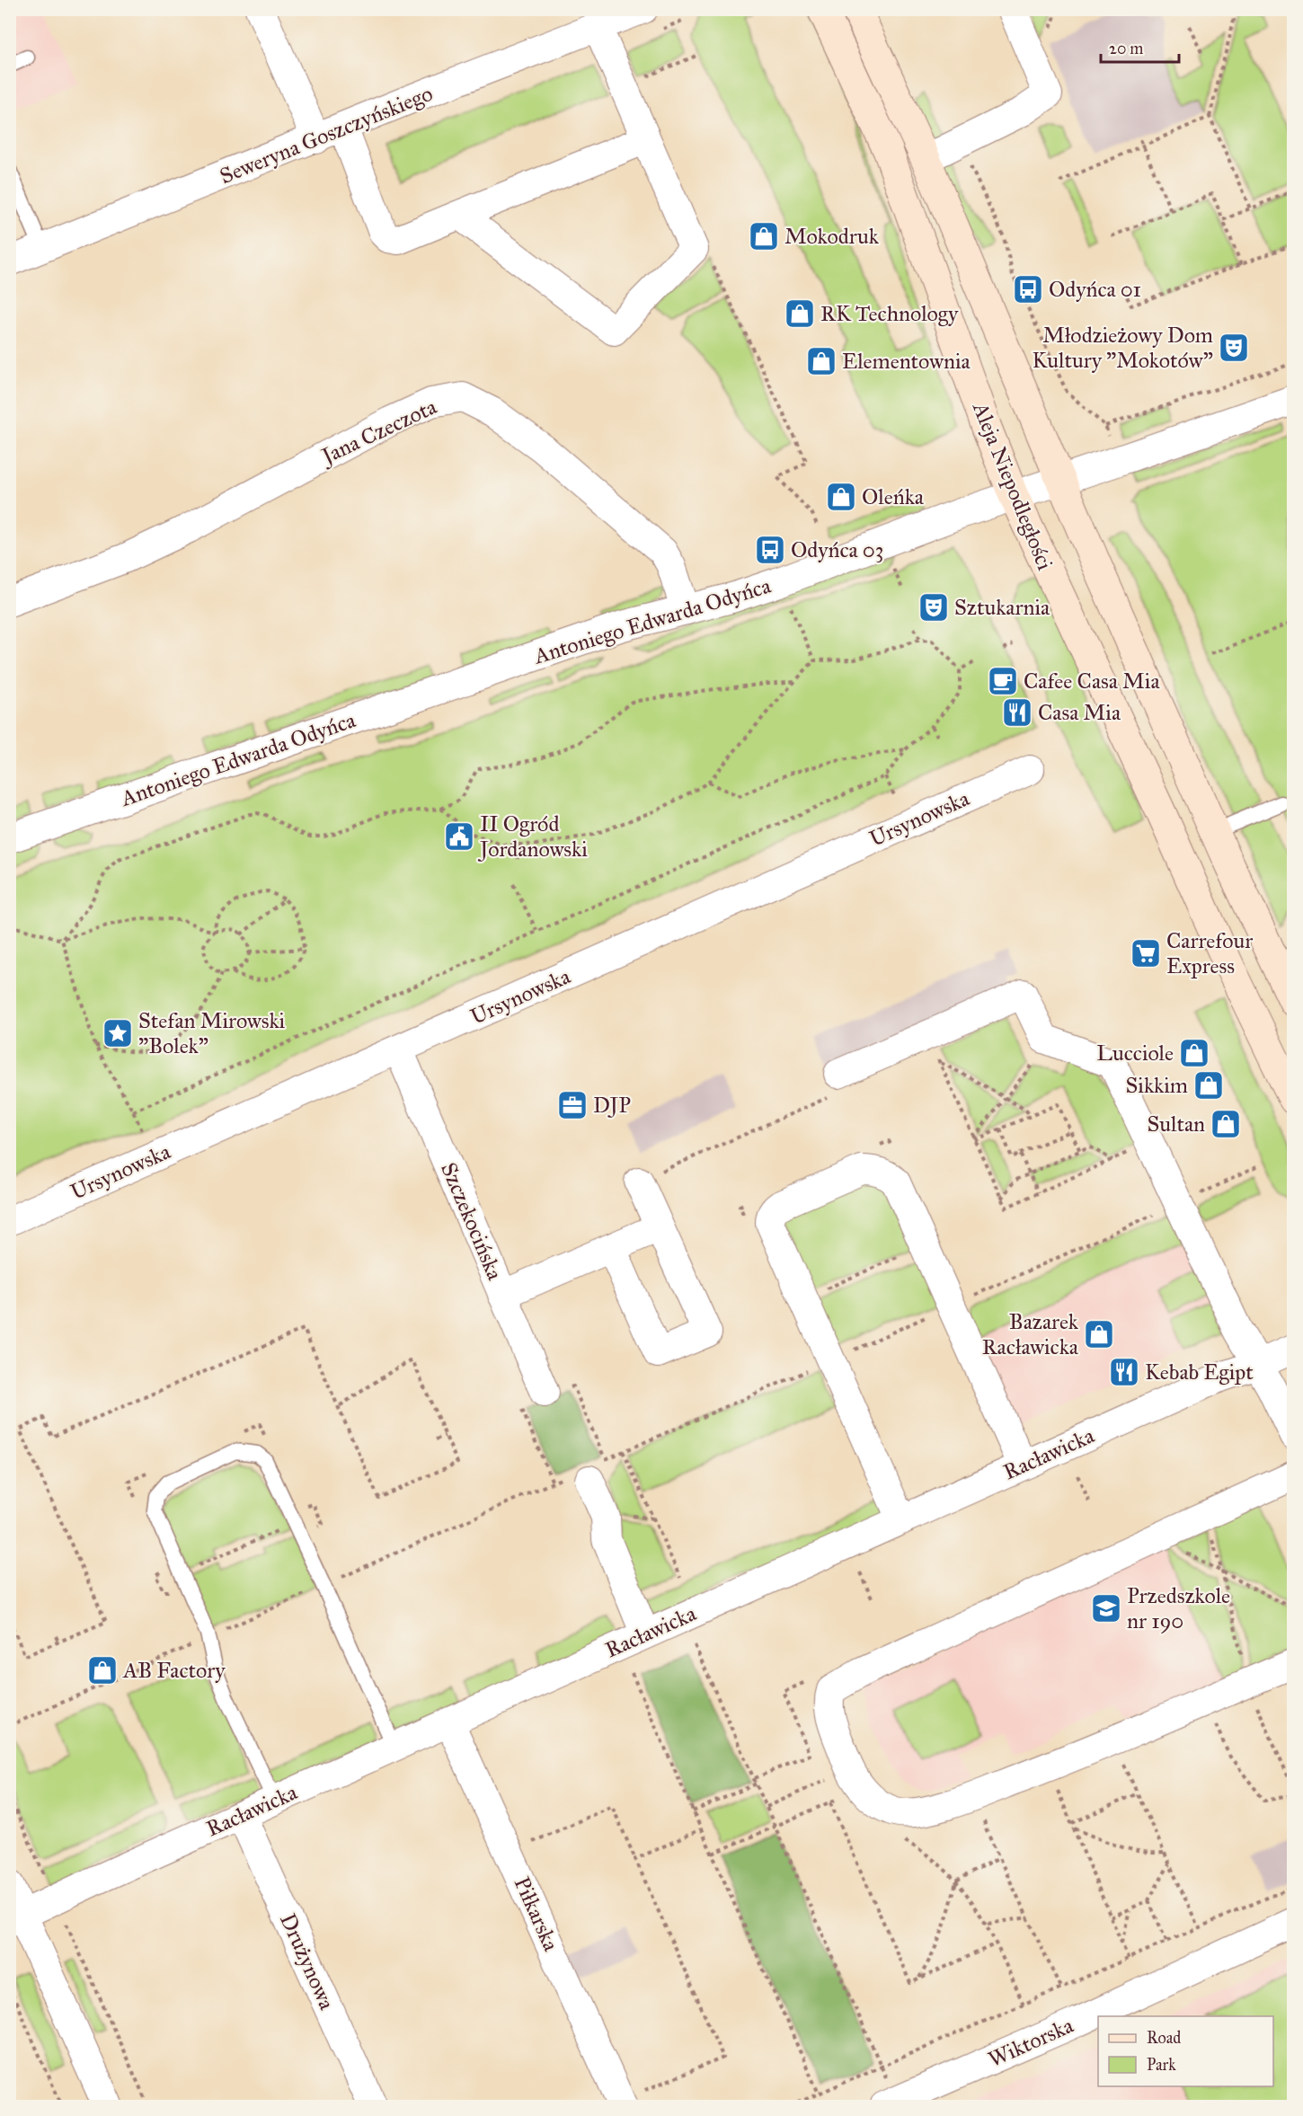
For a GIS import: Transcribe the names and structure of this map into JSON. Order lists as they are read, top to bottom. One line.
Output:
{"streets":{"main road":["Aleja Niepodległości"],"street":["Seweryna Goszczyńskiego","Jana Czeczota","Antoniego Edwarda Odyńca","Ursynowska","Szczekocińska","Racławicka","Piłkarska","Drużynowa","Wiktorska"]},"crossings":[["Jana Czeczota","Antoniego Edwarda Odyńca"],["Aleja Niepodległości","Antoniego Edwarda Odyńca"],["Ursynowska","Szczekocińska"],["Racławicka","Piłkarska"],["Racławicka","Drużynowa"]],"places":{"shop":["Mokodruk","RK Technology","Elementownia","Oleńka","Lucciole","Sikkim","Sultan","Bazarek Racławicka","AB Factory"],"bus stop":["Odyńca 01","Odyńca 03"],"theatre":["Młodzieżowy Dom Kultury \"Mokotów\"","Sztukarnia"],"cafe":["Cafee Casa Mia"],"restaurant":["Casa Mia","Kebab Egipt"],"public building":["II Ogród Jordanowski"],"supermarket":["Carrefour Express"],"place":["Stefan Mirowski \"Bolek\""],"office":["DJP"],"school or university":["Przedszkole nr 190"]},"legend":["Road","Park"],"scale_bar":"20 m"}
